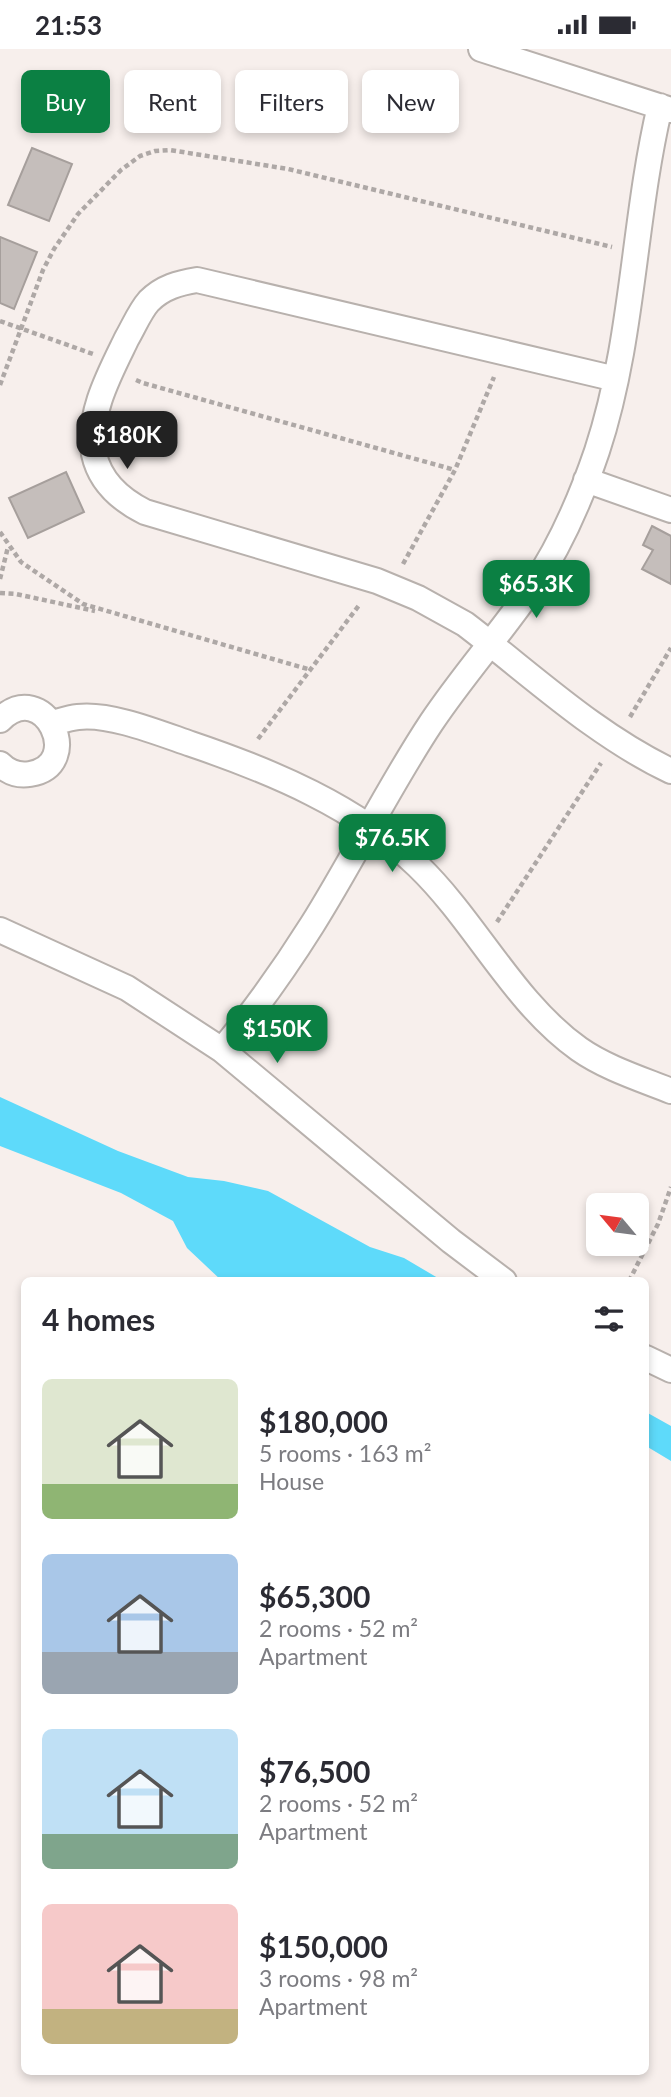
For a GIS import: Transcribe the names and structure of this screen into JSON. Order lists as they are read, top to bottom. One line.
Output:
{"north":"top left","page":{"status":"21:53","chip":["Buy","Rent","Filters","New"],"price":["$180K","$65.3K","$76.5K","$150K"],"heading":"4 homes","list":[{"name":"$180,000","note":"5 rooms · 163 m² · House"},{"name":"$65,300","note":"2 rooms · 52 m² · Apartment"},{"name":"$76,500","note":"2 rooms · 52 m² · Apartment"},{"name":"$150,000","note":"3 rooms · 98 m² · Apartment"}]}}
